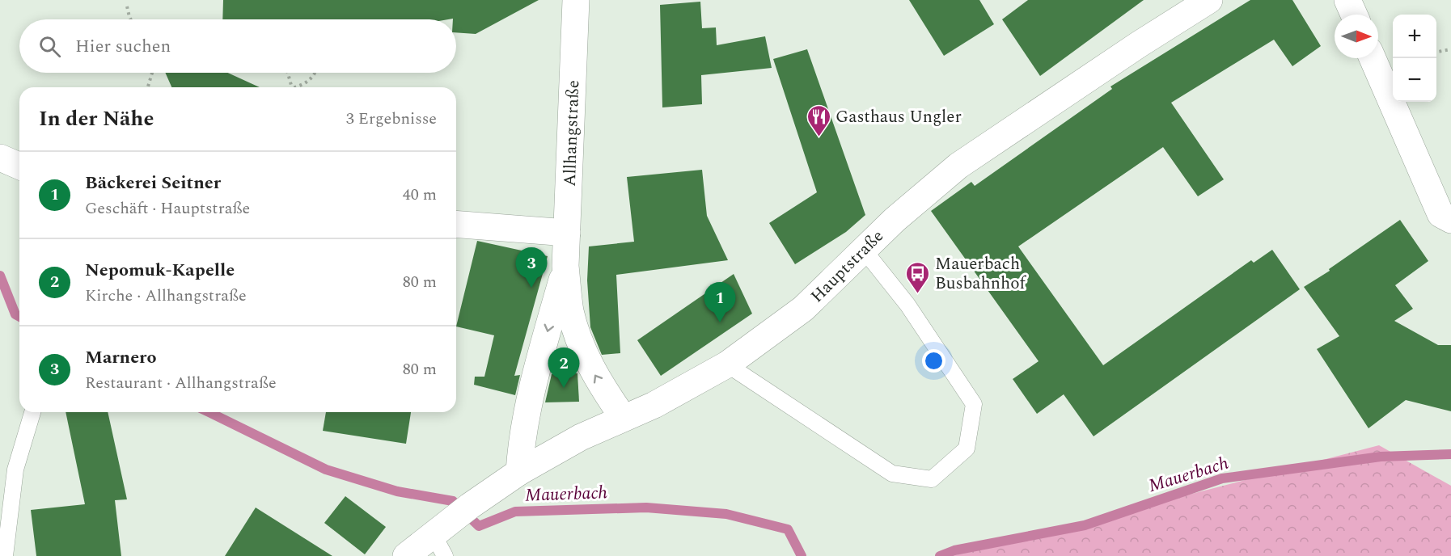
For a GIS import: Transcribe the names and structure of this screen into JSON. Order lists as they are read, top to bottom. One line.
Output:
{"streets":{"street":["Allhangstraße","Hauptstraße"]},"crossings":[["Allhangstraße","Hauptstraße"]],"water":["Mauerbach"],"places":{"restaurant":["Gasthaus Ungler"],"bus stop":["Mauerbach Busbahnhof"]},"north":"right","page":{"map_buttons":["+","−"],"search":"Hier suchen","heading":["In der Nähe","3 Ergebnisse"],"list":[{"mark":"1","name":"Bäckerei Seitner","note":"Geschäft · Hauptstraße","value":"40 m"},{"mark":"2","name":"Nepomuk-Kapelle","note":"Kirche · Allhangstraße","value":"80 m"},{"mark":"3","name":"Marnero","note":"Restaurant · Allhangstraße","value":"80 m"}],"pins":["3","1","2"]}}
